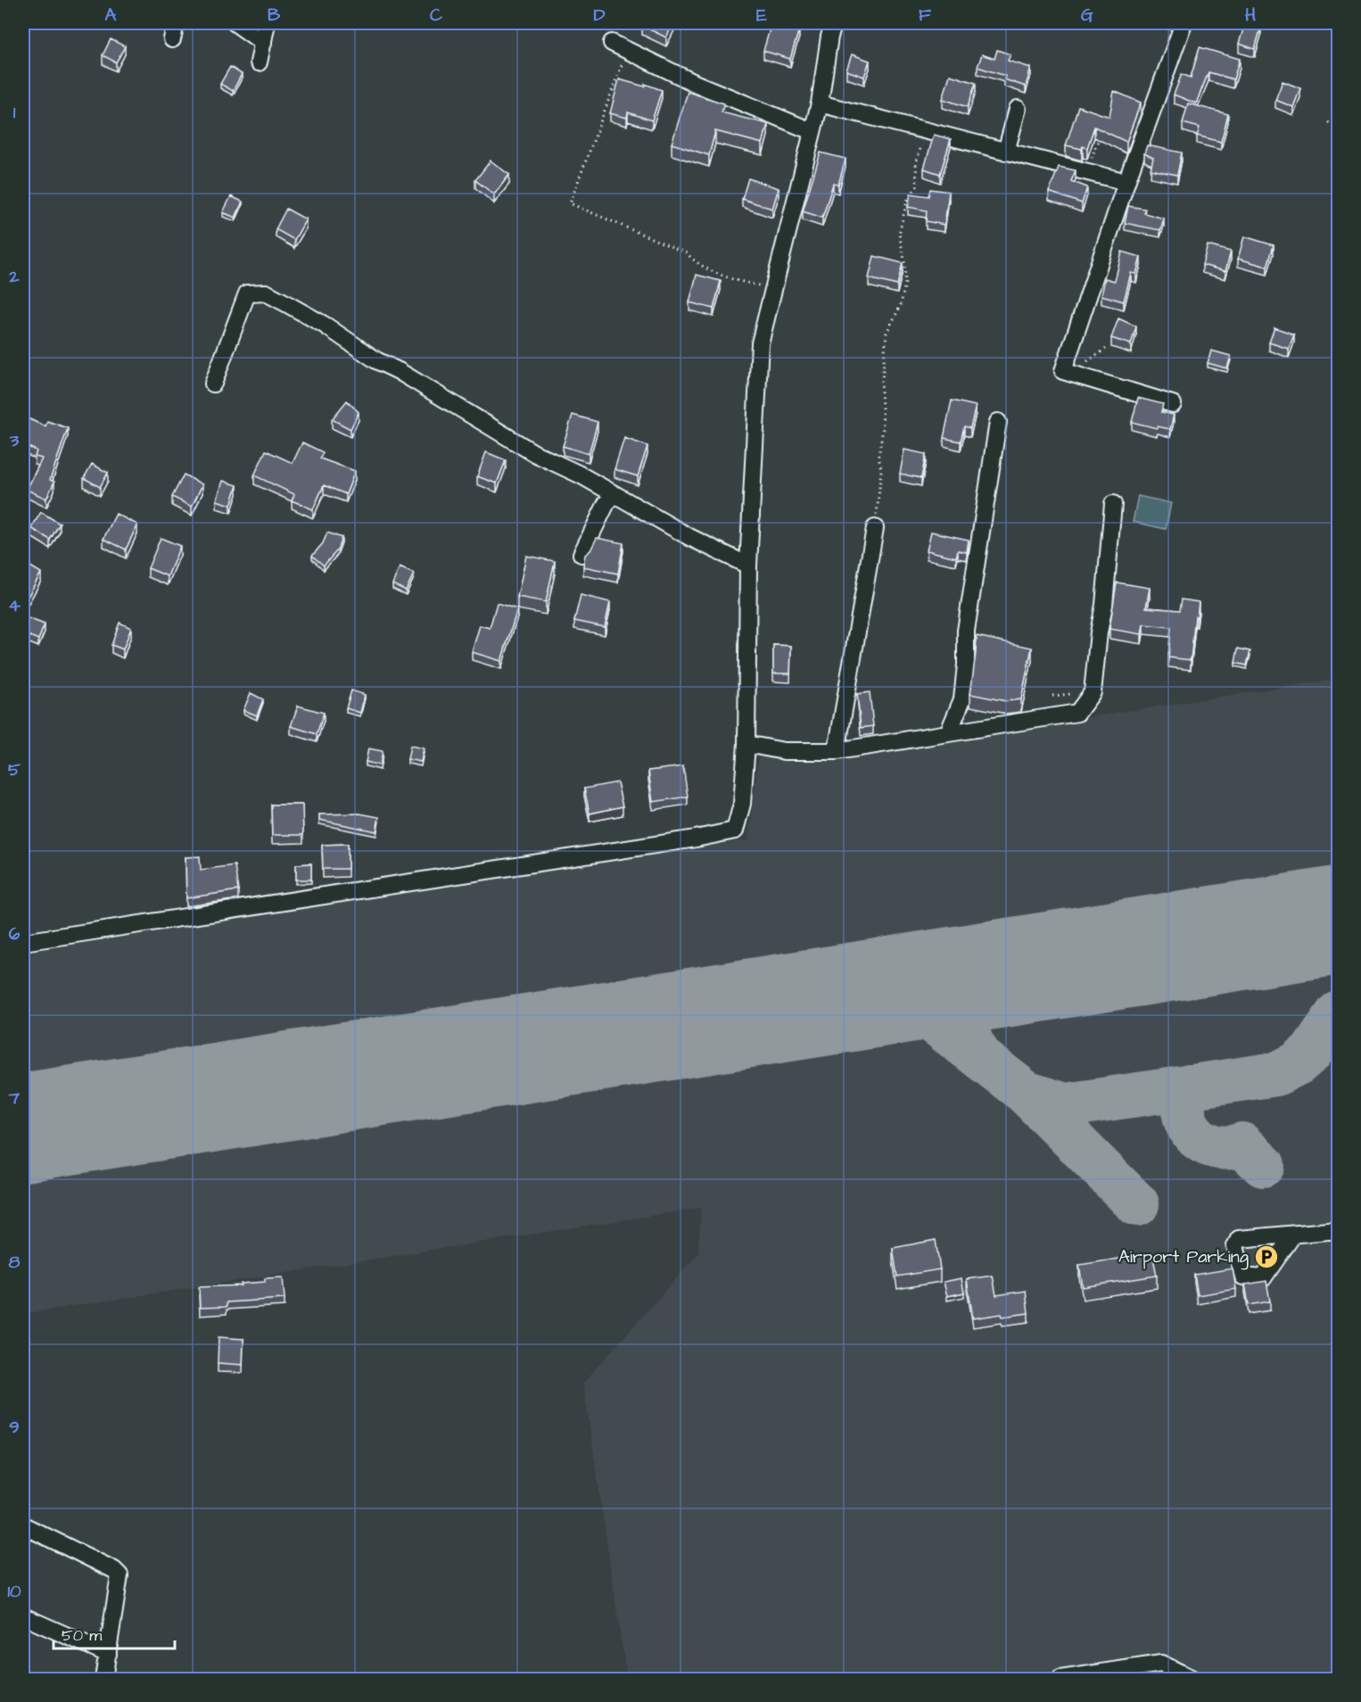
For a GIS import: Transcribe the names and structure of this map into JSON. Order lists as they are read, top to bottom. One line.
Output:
{"places":{"parking":["Airport Parking"]},"scale_bar":"50 m","grid":{"columns":["A","B","C","D","E","F","G","H"],"rows":["1","2","3","4","5","6","7","8","9","10"]}}
